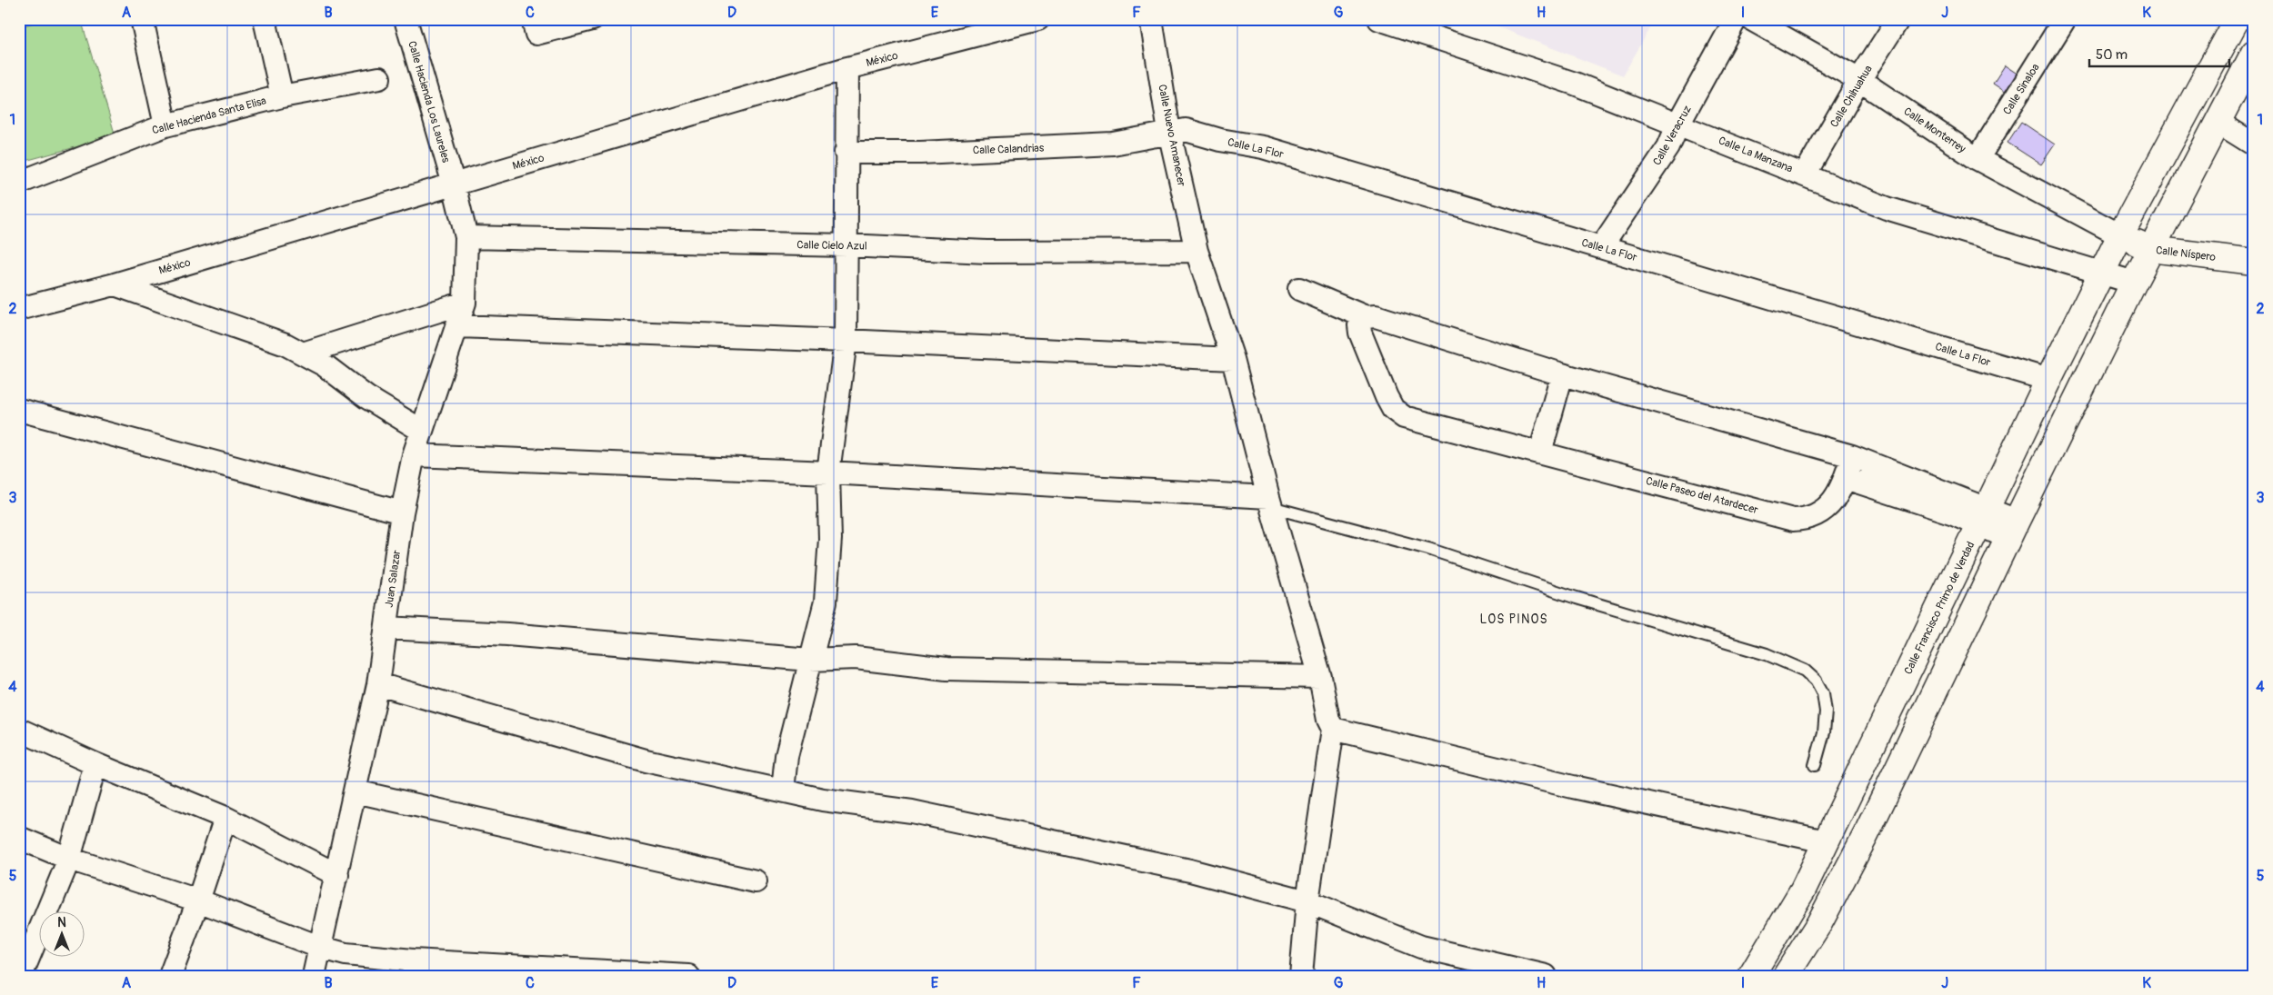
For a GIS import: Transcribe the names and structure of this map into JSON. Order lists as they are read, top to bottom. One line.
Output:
{"streets":{"main road":["Calle Níspero","Calle Francisco Primo de Verdad"],"street":["México","Calle Sinaloa","Calle Chihuahua","Calle Hacienda Los Laureles","Calle Hacienda Santa Elisa","Calle Monterrey","Calle Nuevo Amanecer","Calle Veracruz","Calle La Flor","Calle Calandrias","Calle La Manzana","Calle Cielo Azul","Calle Paseo del Atardecer","Juan Salazar"]},"crossings":[["México","Calle Hacienda Los Laureles"],["México","Juan Salazar"],["Calle Sinaloa","Calle Monterrey"],["Calle Chihuahua","Calle Monterrey"],["Calle Chihuahua","Calle La Manzana"],["Calle Hacienda Los Laureles","Juan Salazar"],["Calle Monterrey","Calle Níspero"],["Calle Monterrey","Calle Francisco Primo de Verdad"],["Calle Nuevo Amanecer","Calle La Flor"],["Calle Nuevo Amanecer","Calle Calandrias"],["Calle Nuevo Amanecer","Calle Cielo Azul"],["Calle Veracruz","Calle La Flor"],["Calle Veracruz","Calle La Manzana"],["Calle La Flor","Calle Calandrias"],["Calle La Flor","Calle Francisco Primo de Verdad"],["Calle La Manzana","Calle Francisco Primo de Verdad"],["Calle Cielo Azul","Juan Salazar"],["Calle Níspero","Calle Francisco Primo de Verdad"]],"districts":["LOS PINOS"],"scale_bar":"50 m","north":"top","grid":{"columns":["A","B","C","D","E","F","G","H","I","J","K"],"rows":["1","2","3","4","5"]}}
